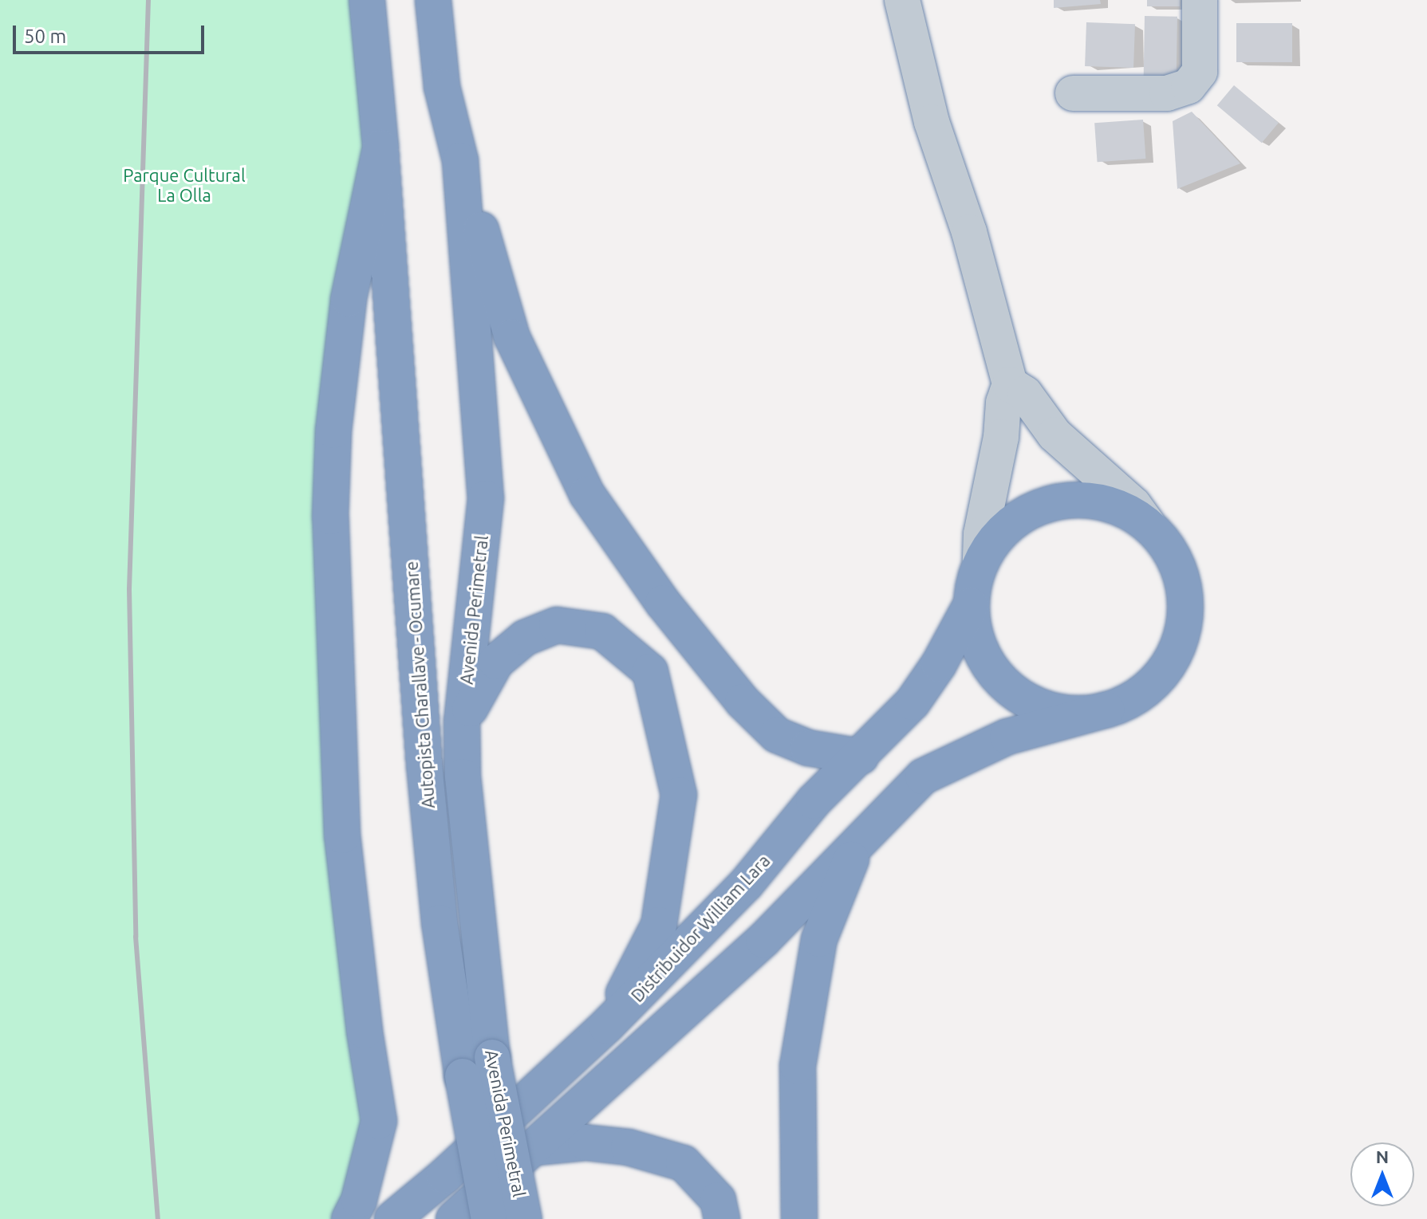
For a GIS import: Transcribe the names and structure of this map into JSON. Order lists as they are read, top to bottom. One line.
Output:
{"streets":{"highway":["Avenida Perimetral","Autopista Charallave - Ocumare","Distribuidor William Lara"]},"parks":["Parque Cultural La Olla"],"scale_bar":"50 m","north":"top"}
